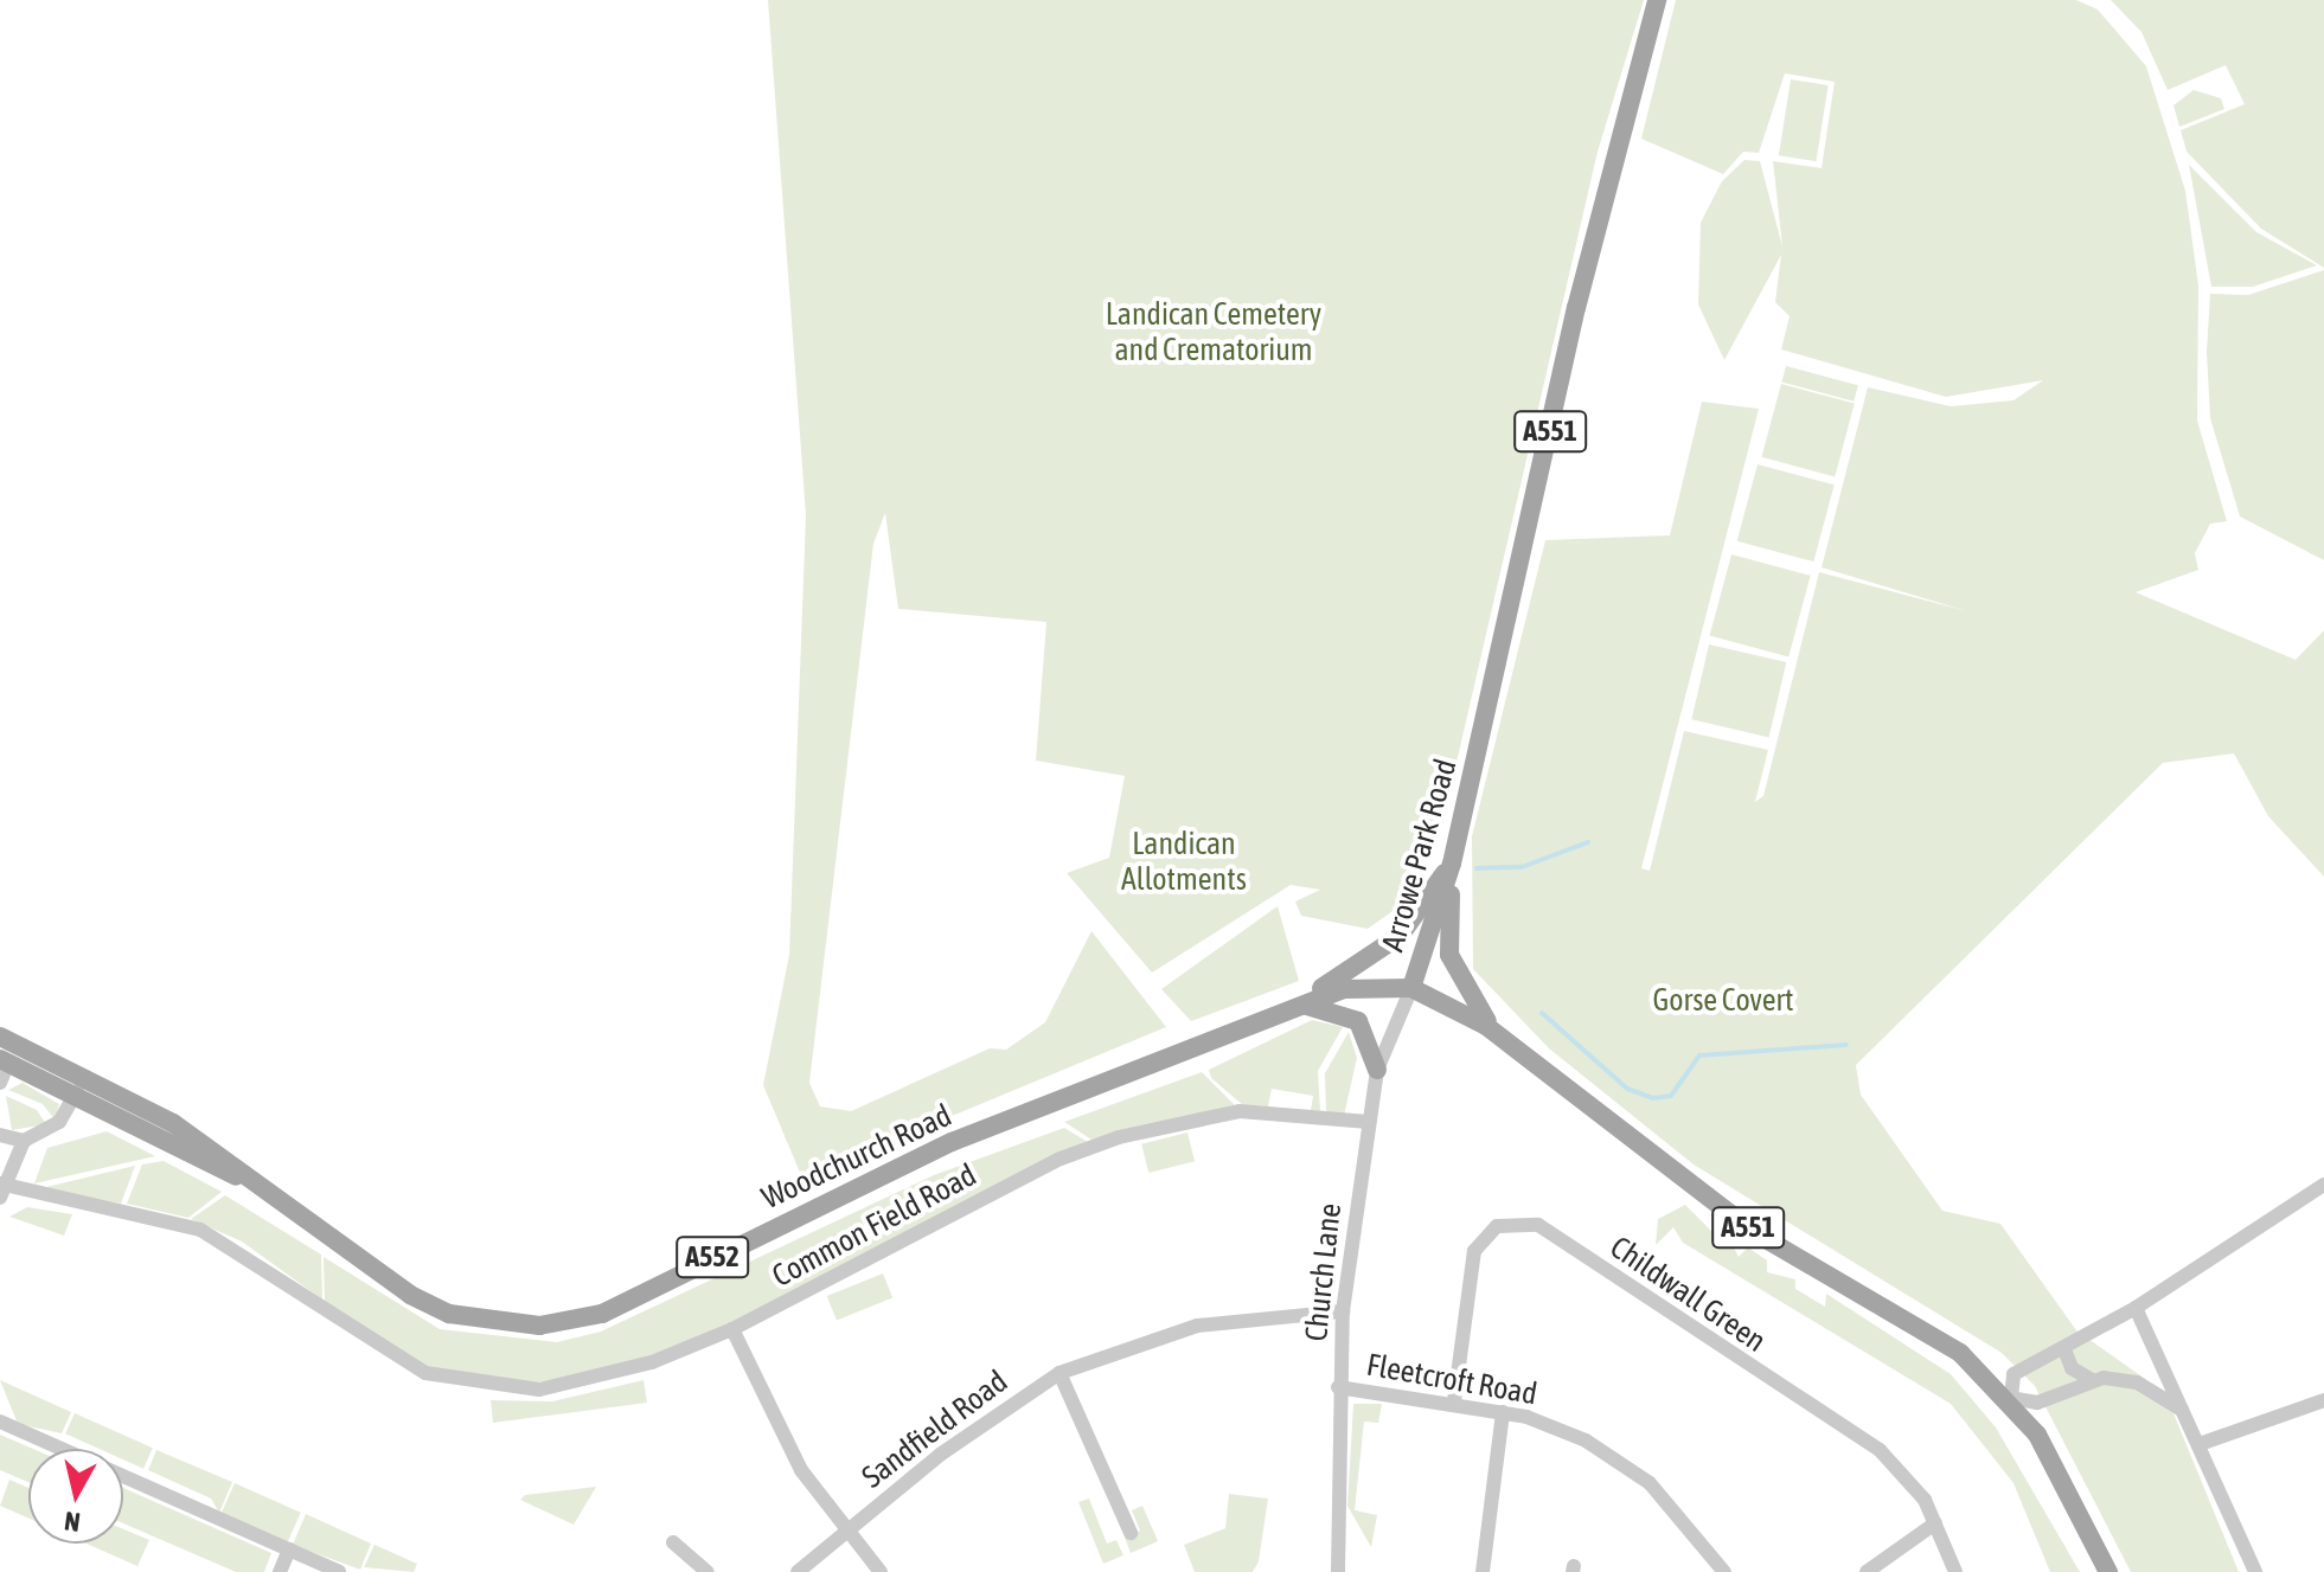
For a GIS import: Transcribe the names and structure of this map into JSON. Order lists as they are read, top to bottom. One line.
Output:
{"streets":{"main road":["A551","Arrowe Park Road","Woodchurch Road","A552"],"street":["Common Field Road","Church Lane","Childwall Green","Fleetcroft Road","Sandfield Road"]},"crossings":[["Arrowe Park Road","Woodchurch Road"],["Arrowe Park Road","Church Lane"],["Woodchurch Road","Church Lane"],["Common Field Road","Church Lane"],["Church Lane","Fleetcroft Road"],["Church Lane","Sandfield Road"],["Childwall Green","Fleetcroft Road"]],"parks":["Landican Cemetery and Crematorium","Landican Allotments","Gorse Covert"],"north":"bottom"}
